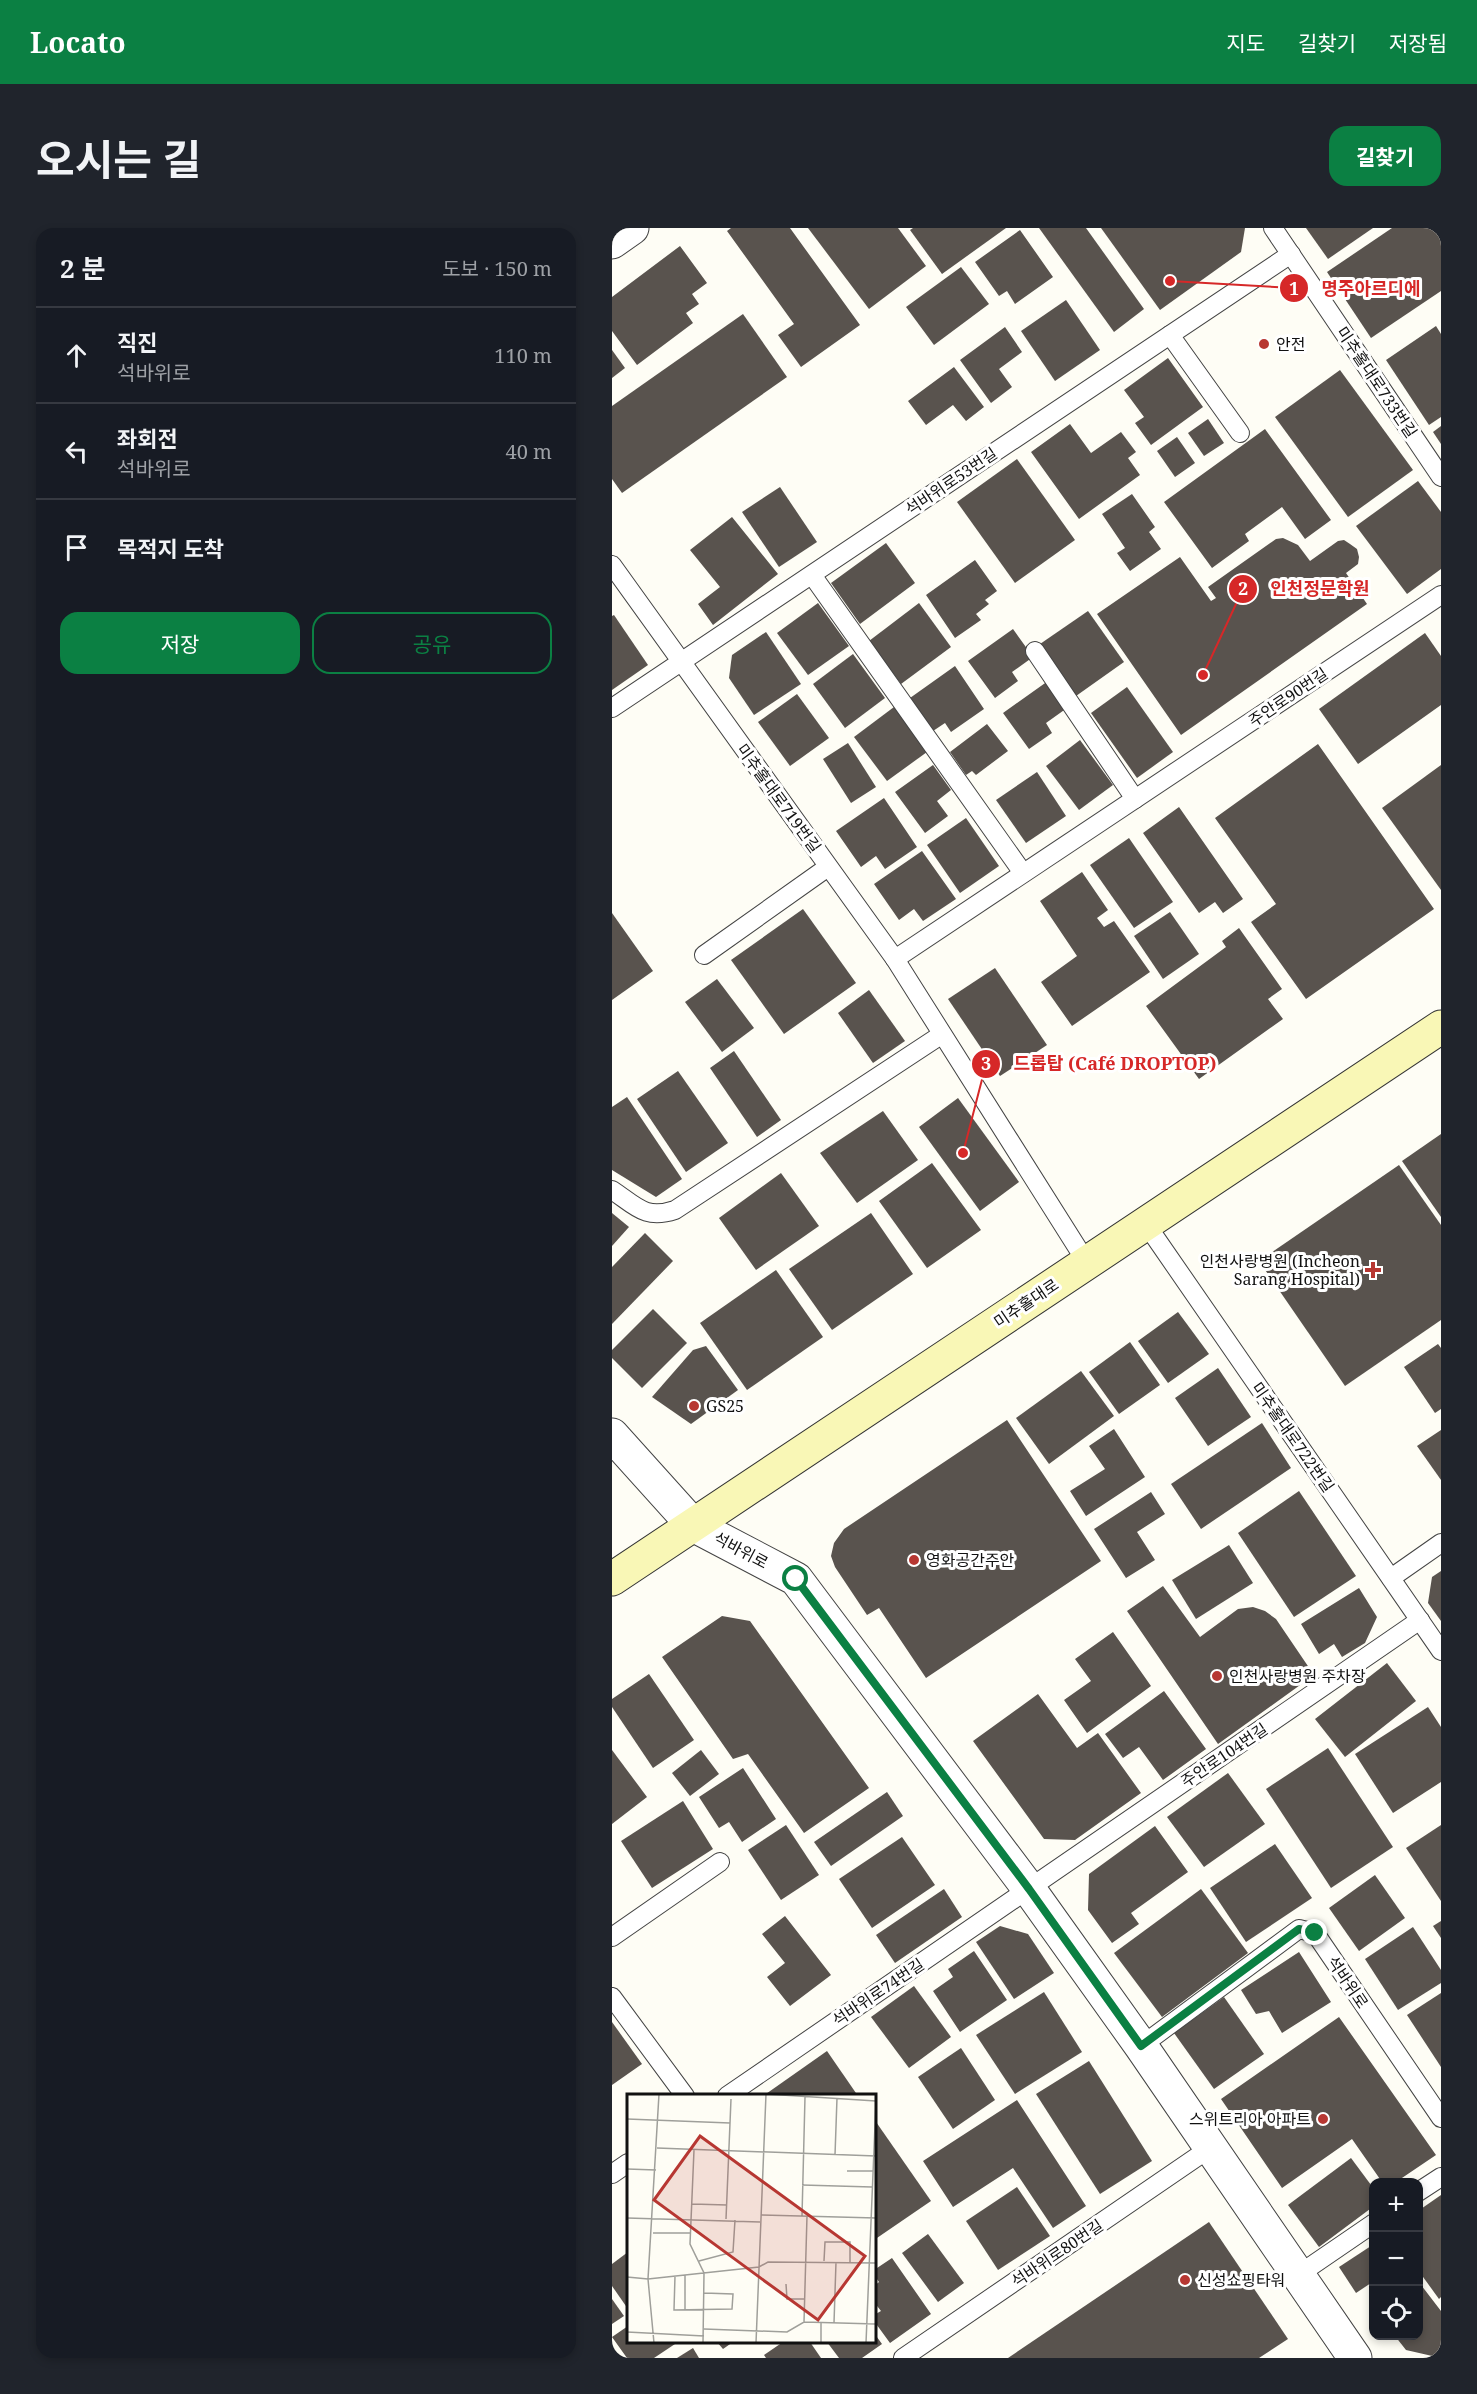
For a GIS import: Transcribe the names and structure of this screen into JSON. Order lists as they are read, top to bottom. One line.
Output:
{"streets":{"main road":["미추홀대로"],"street":["석바위로"],"lane":["미추홀대로733번길","석바위로53번길","주안로90번길","미추홀대로719번길","미추홀대로722번길","주안로104번길","석바위로74번길","석바위로80번길"]},"crossings":[["미추홀대로733번길","석바위로53번길"],["석바위로53번길","미추홀대로719번길"],["주안로90번길","미추홀대로719번길"],["미추홀대로719번길","미추홀대로"],["미추홀대로","미추홀대로722번길"],["미추홀대로","석바위로"],["미추홀대로722번길","주안로104번길"],["석바위로","주안로104번길"],["석바위로","석바위로74번길"],["석바위로","석바위로80번길"],["주안로104번길","석바위로74번길"]],"places":{"other":["명주아르디에","안전","인천정문학원","드롭탑 (Café DROPTOP)","GS25","영화공간주안","인천사랑병원 주차장","스위트리아 아파트","신성쇼핑타워"],"health":["인천사랑병원 (Incheon Sarang Hospital)"]},"page":{"header":"Locato","nav":["지도","길찾기","저장됨"],"title":"오시는 길","buttons":["길찾기",["저장","공유"]],"heading":["2 분","도보 · 150 m"],"list":[["직진","석바위로","110 m"],["좌회전","석바위로","40 m"],"목적지 도착"],"map_buttons":["+","−"]}}
